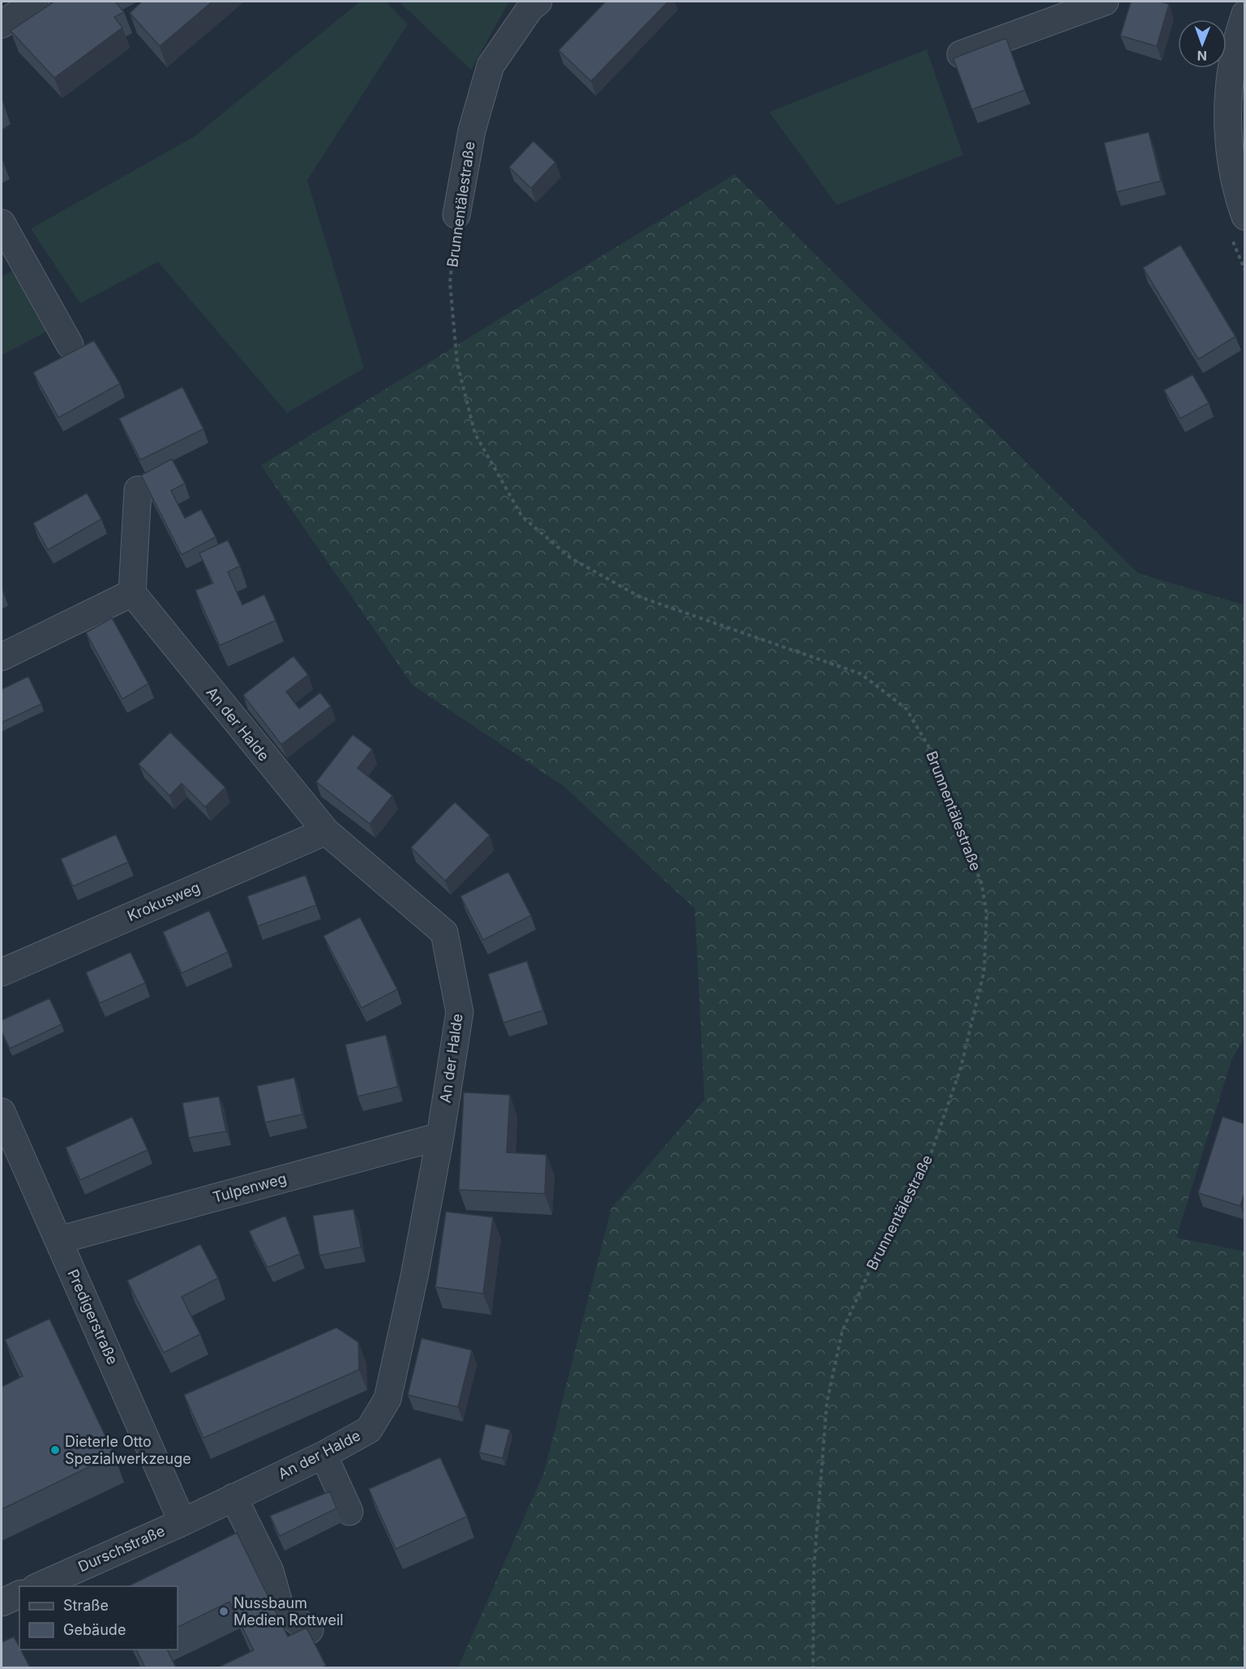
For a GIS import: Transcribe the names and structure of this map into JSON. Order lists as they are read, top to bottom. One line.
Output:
{"streets":{"street":["Brunnentälestraße","An der Halde","Krokusweg","Tulpenweg","Predigerstraße","Durschstraße"]},"crossings":[["An der Halde","Krokusweg"],["An der Halde","Tulpenweg"],["An der Halde","Predigerstraße"],["An der Halde","Durschstraße"],["Tulpenweg","Predigerstraße"],["Predigerstraße","Durschstraße"]],"places":["Dieterle Otto Spezialwerkzeuge","Nussbaum Medien Rottweil"],"legend":["Straße","Gebäude"],"north":"bottom"}
